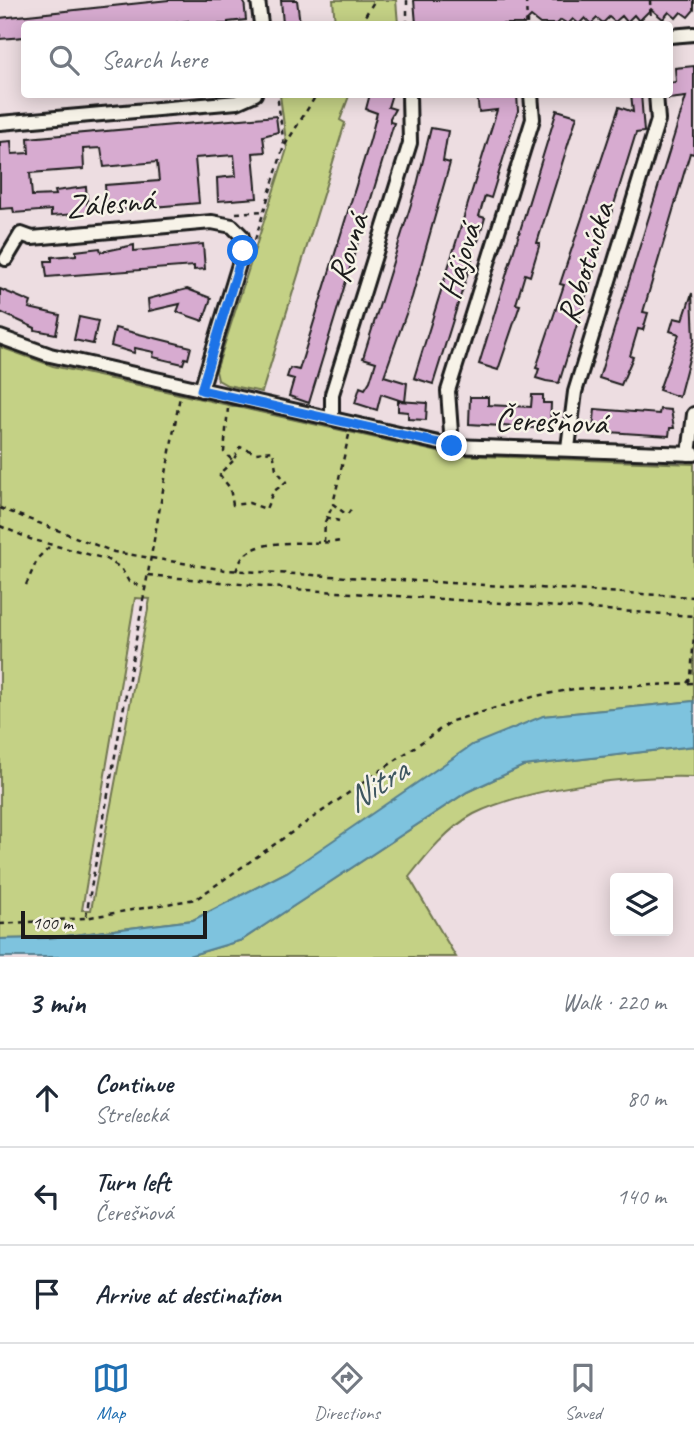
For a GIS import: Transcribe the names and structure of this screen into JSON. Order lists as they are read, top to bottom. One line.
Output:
{"streets":{"street":["Zálesná","Rovná","Hájová","Robotnícka","Čerešňová"]},"crossings":[["Rovná","Čerešňová"],["Hájová","Čerešňová"],["Robotnícka","Čerešňová"]],"water":["Nitra"],"scale_bar":"100 m","page":{"search":"Search here","scale":"100 m","heading":["3 min","Walk · 220 m"],"list":[["Continue","Strelecká","80 m"],["Turn left","Čerešňová","140 m"],"Arrive at destination"],"nav":["Map","Directions","Saved"]}}
